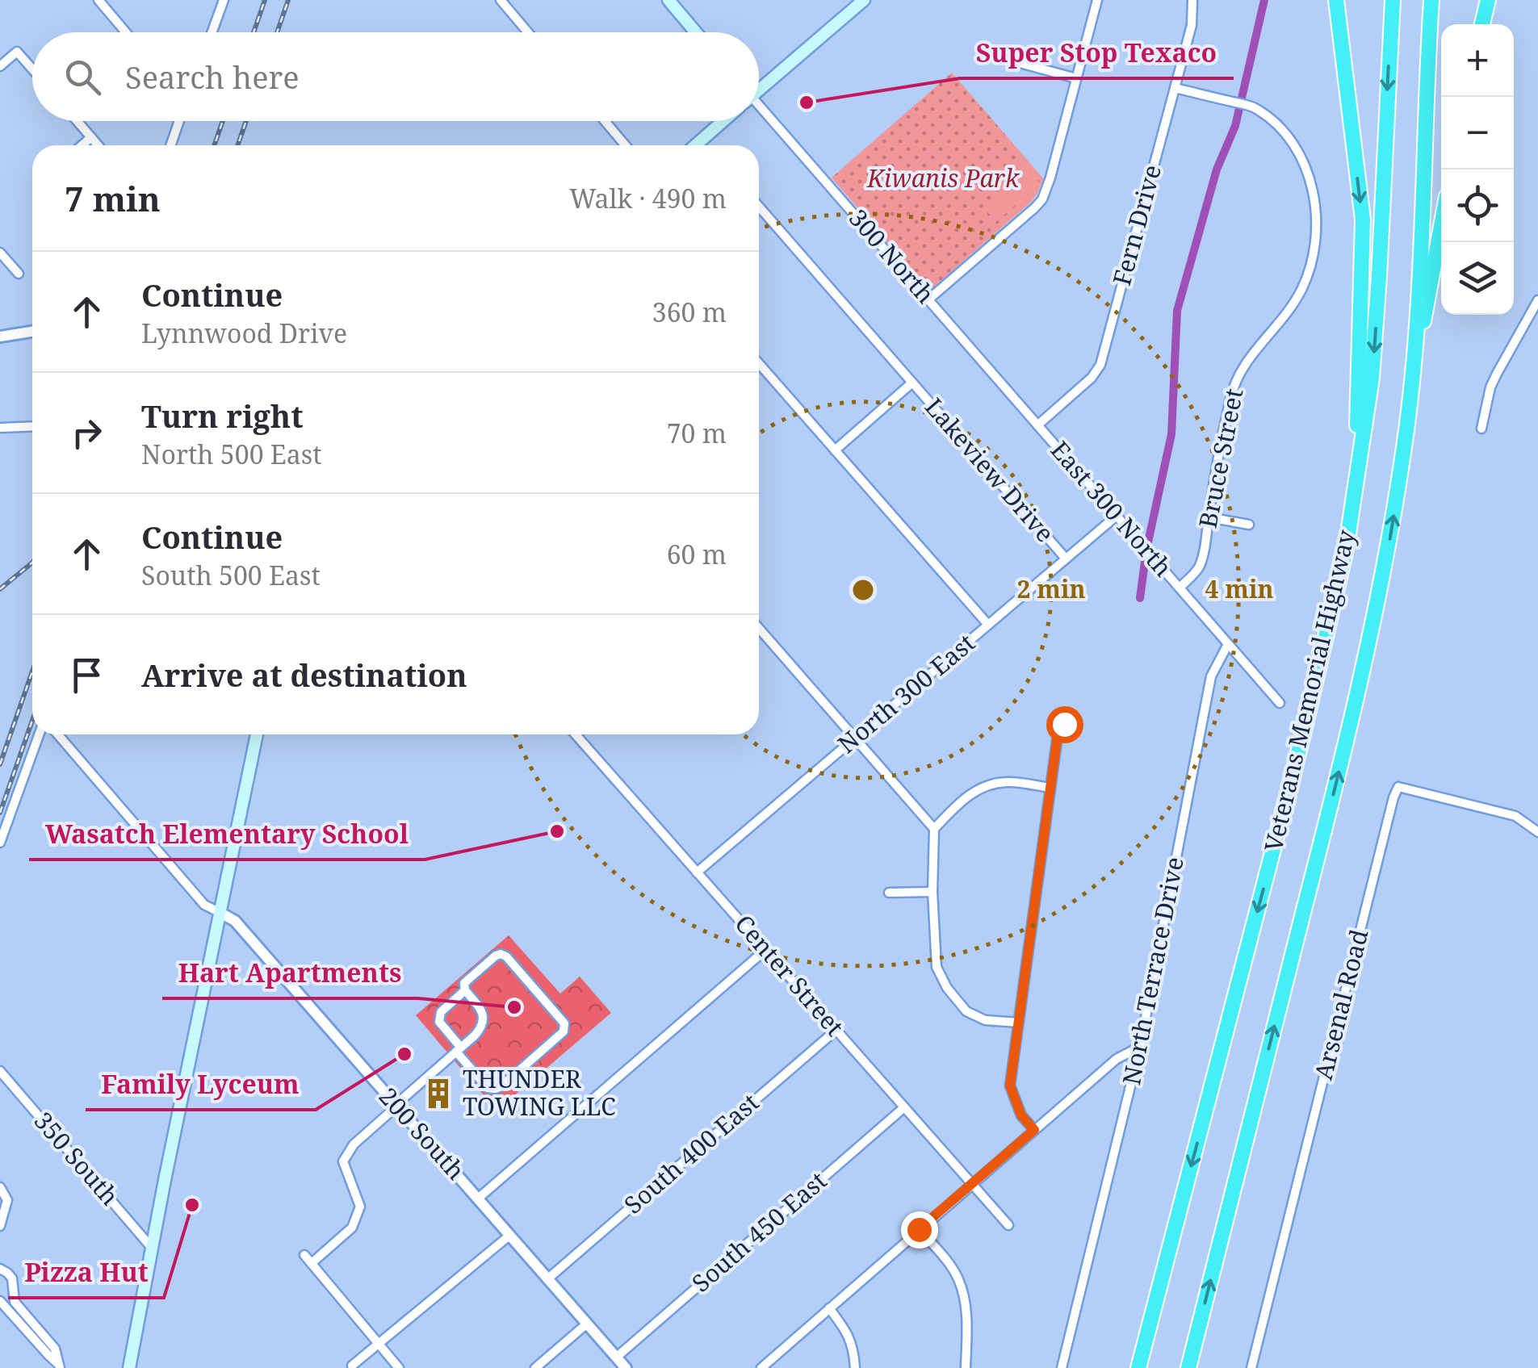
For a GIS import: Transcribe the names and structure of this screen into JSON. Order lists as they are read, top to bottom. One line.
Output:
{"streets":{"highway":["Veterans Memorial Highway"],"street":["Fern Drive","300 North","Bruce Street","Lakeview Drive","East 300 North","North 300 East","North Terrace Drive","Center Street","Arsenal Road","200 South","South 400 East","350 South","South 450 East"]},"crossings":[["Fern Drive","300 North"],["Fern Drive","Bruce Street"],["Fern Drive","East 300 North"],["300 North","East 300 North"],["Bruce Street","East 300 North"],["Lakeview Drive","North 300 East"],["East 300 North","North 300 East"],["East 300 North","North Terrace Drive"],["North 300 East","Center Street"],["Center Street","South 400 East"],["Center Street","South 450 East"],["200 South","South 400 East"],["200 South","South 450 East"]],"parks":["Kiwanis Park"],"places":{"other":["Super Stop Texaco","Wasatch Elementary School","Hart Apartments","Family Lyceum","Pizza Hut"],"building":["THUNDER TOWING LLC"]},"page":{"map_buttons":["+","−"],"search":"Search here","heading":["7 min","Walk · 490 m"],"list":[["Continue","Lynnwood Drive","360 m"],["Turn right","North 500 East","70 m"],["Continue","South 500 East","60 m"],"Arrive at destination"]},"rings":["2 min","4 min"]}
